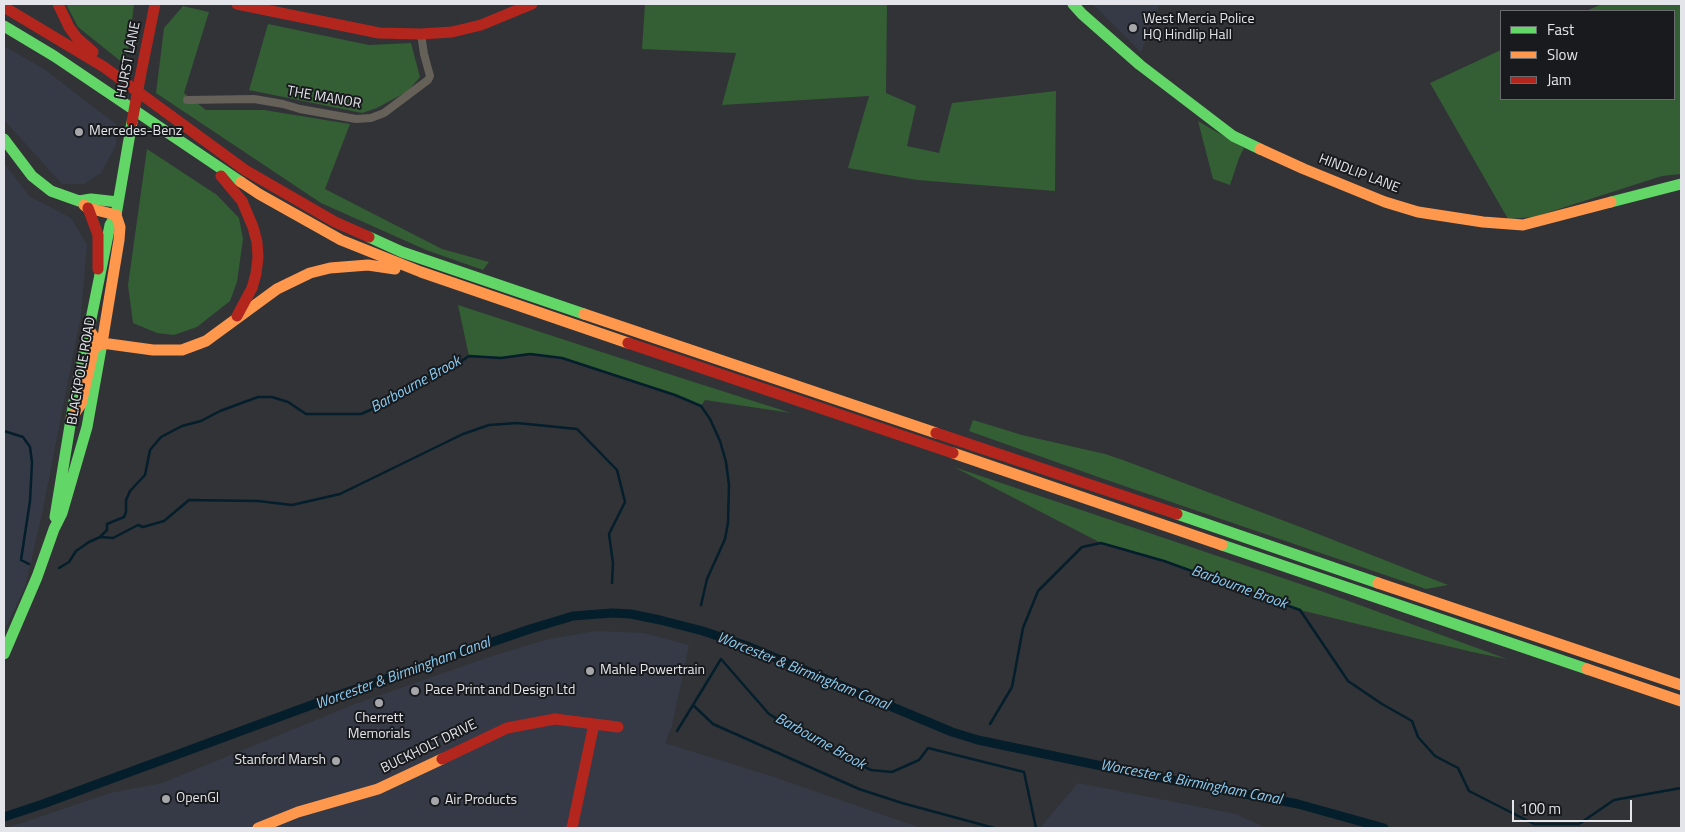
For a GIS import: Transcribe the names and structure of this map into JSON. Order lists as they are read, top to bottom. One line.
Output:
{"streets":{"main road":["HURST LANE","HINDLIP LANE","BLACKPOLE ROAD","BUCKHOLT DRIVE"],"street":["THE MANOR"]},"crossings":[["HURST LANE","BLACKPOLE ROAD"]],"water":["Barbourne Brook","Worcester & Birmingham Canal"],"places":["West Mercia Police HQ Hindlip Hall","Mercedes-Benz","Mahle Powertrain","Pace Print and Design Ltd","Cherrett Memorials","Stanford Marsh","OpenGI","Air Products"],"legend":["Fast","Slow","Jam"],"scale_bar":"100 m"}
